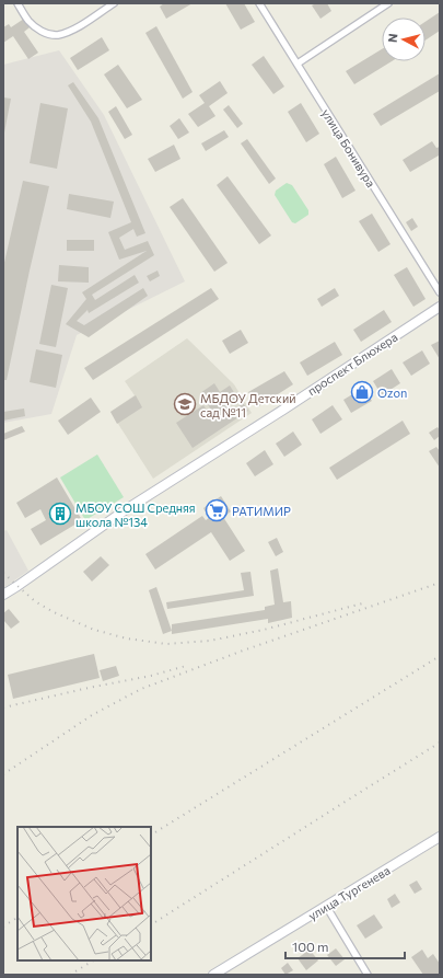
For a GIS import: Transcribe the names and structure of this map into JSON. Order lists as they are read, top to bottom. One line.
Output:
{"streets":{"street":["улица Бонивура","проспект Блюхера","улица Тургенева"]},"places":{"shop":["Ozon"],"school or university":["МБДОУ Детский сад №11"],"supermarket":["РАТИМИР"],"building":["МБОУ СОШ Средняя школа №134"]},"scale_bar":"100 m","north":"left"}
